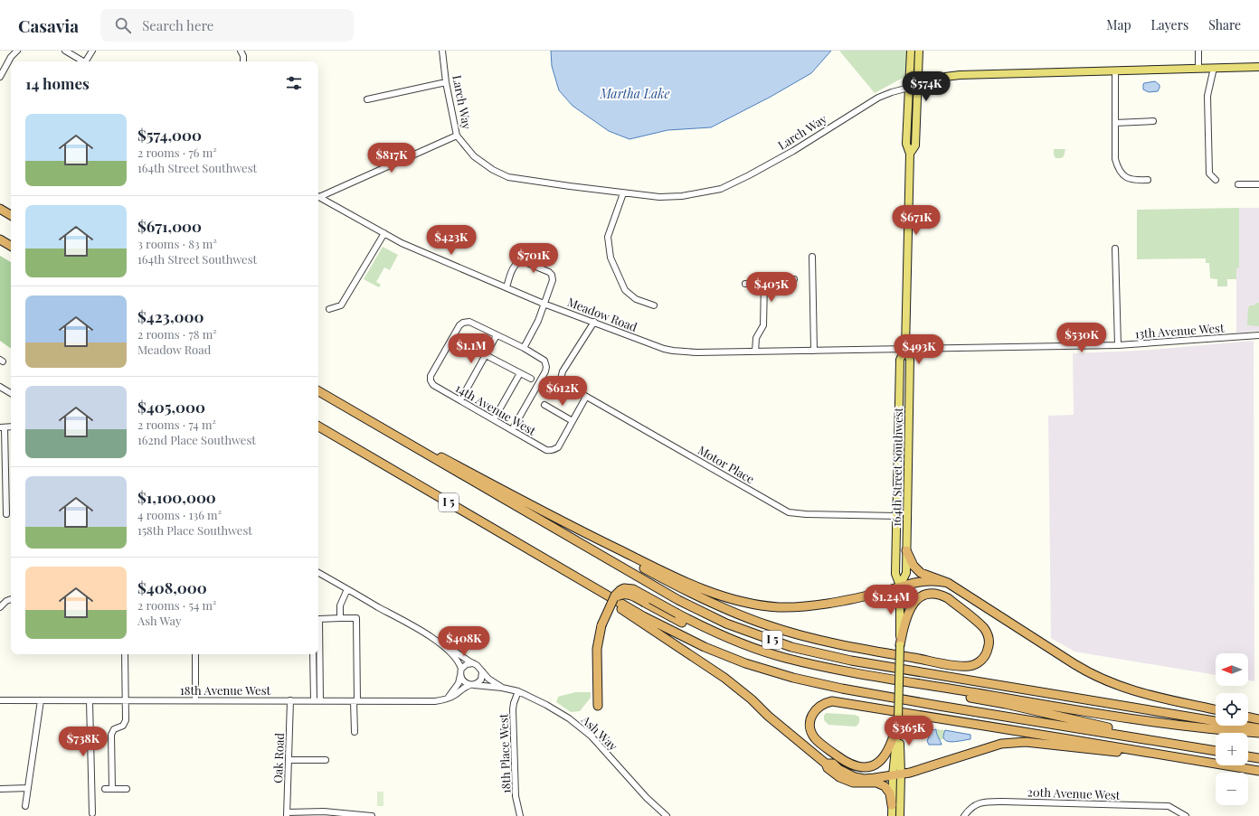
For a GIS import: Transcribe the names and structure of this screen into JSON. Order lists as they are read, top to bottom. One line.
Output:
{"streets":{"highway":["I 5"],"main road":["Larch Way","164th Street Southwest"],"street":["Meadow Road","13th Avenue West","14th Avenue West","Motor Place","18th Avenue West","Ash Way","18th Place West","Oak Road","20th Avenue West"]},"crossings":[["Larch Way","164th Street Southwest"],["Meadow Road","13th Avenue West"],["Meadow Road","Motor Place"],["Meadow Road","164th Street Southwest"],["13th Avenue West","164th Street Southwest"],["Motor Place","164th Street Southwest"],["18th Avenue West","Ash Way"],["18th Avenue West","Oak Road"],["Ash Way","18th Place West"]],"water":["Martha Lake"],"north":"left","page":{"header":"Casavia","search":"Search here","nav":["Map","Layers","Share"],"heading":"14 homes","price":["$574K","$817K","$671K","$423K","$701K","$405K","$530K","$1.1M","$493K","$612K","$1.24M","$408K","$365K","$738K"],"list":[{"name":"$574,000","note":"2 rooms · 76 m² · 164th Street Southwest"},{"name":"$671,000","note":"3 rooms · 83 m² · 164th Street Southwest"},{"name":"$423,000","note":"2 rooms · 78 m² · Meadow Road"},{"name":"$405,000","note":"2 rooms · 74 m² · 162nd Place Southwest"},{"name":"$1,100,000","note":"4 rooms · 136 m² · 158th Place Southwest"},{"name":"$408,000","note":"2 rooms · 54 m² · Ash Way"}],"map_buttons":["+","−"]}}
